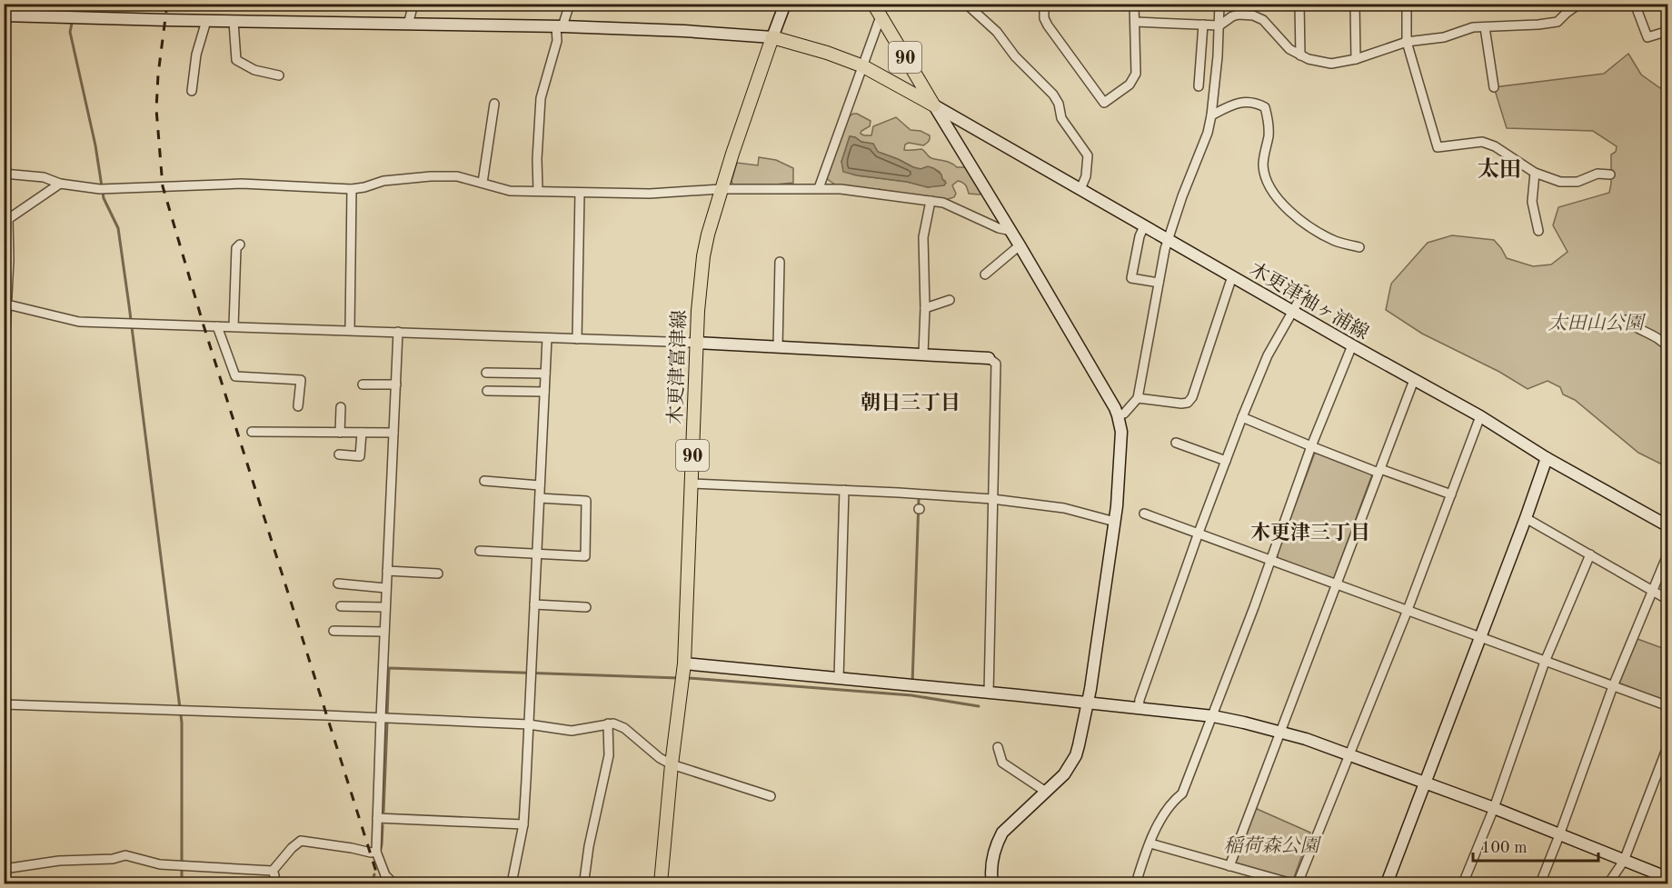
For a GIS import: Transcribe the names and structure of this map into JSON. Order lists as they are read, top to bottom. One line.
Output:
{"streets":{"main road":["90","木更津富津線"],"street":["木更津袖ヶ浦線"]},"crossings":[["90","木更津袖ヶ浦線"],["90","木更津富津線"]],"districts":["太田","朝日三丁目","木更津三丁目"],"parks":["太田山公園","稲荷森公園"],"scale_bar":"100 m"}
